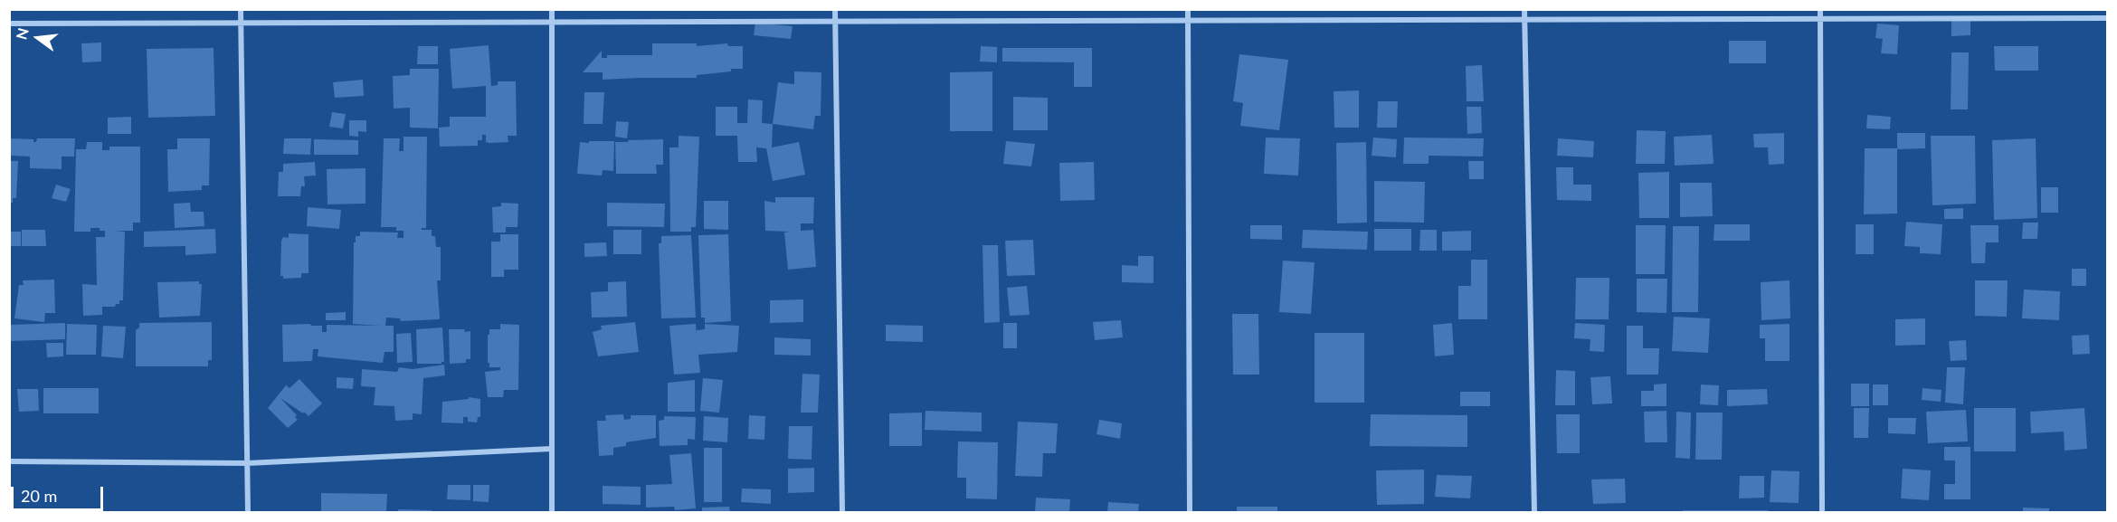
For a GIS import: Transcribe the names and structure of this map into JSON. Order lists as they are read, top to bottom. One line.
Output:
{"scale_bar":"20 m","north":"left"}
